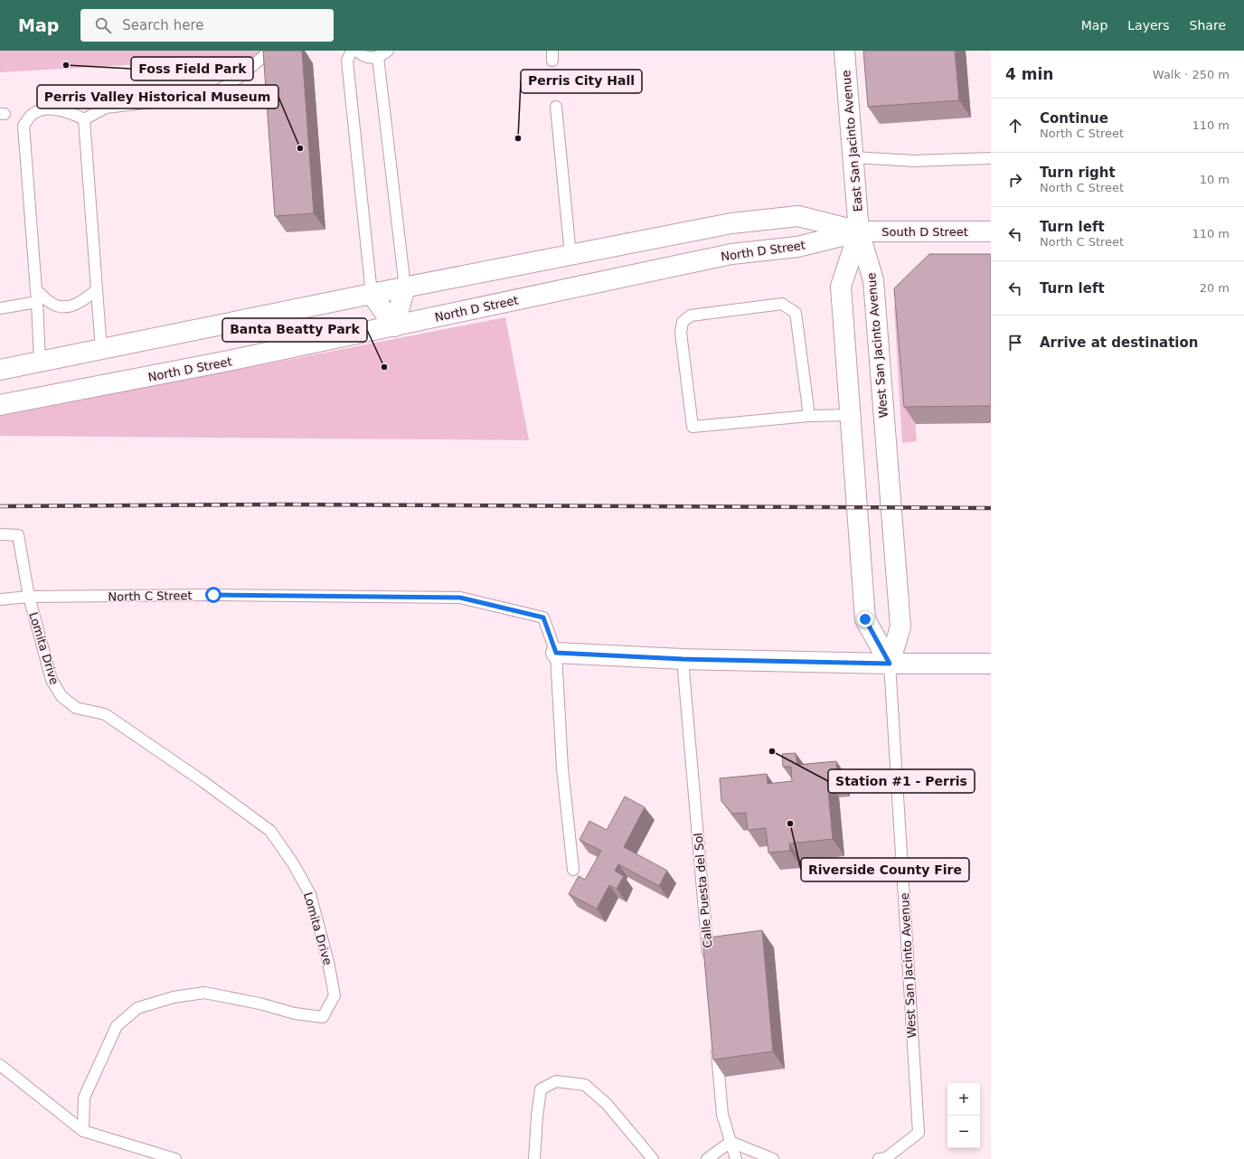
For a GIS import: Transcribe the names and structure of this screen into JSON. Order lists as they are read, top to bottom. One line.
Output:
{"streets":{"main road":["East San Jacinto Avenue","South D Street","North D Street","West San Jacinto Avenue"],"lane":["North C Street","Lomita Drive","Calle Puesta del Sol"]},"crossings":[["East San Jacinto Avenue","South D Street"],["East San Jacinto Avenue","North D Street"],["East San Jacinto Avenue","West San Jacinto Avenue"],["South D Street","North D Street"],["South D Street","West San Jacinto Avenue"],["North D Street","West San Jacinto Avenue"],["North C Street","Lomita Drive"]],"places":["Foss Field Park","Perris City Hall","Perris Valley Historical Museum","Banta Beatty Park","Station #1 - Perris","Riverside County Fire"],"page":{"header":"Map","search":"Search here","nav":["Map","Layers","Share"],"heading":["4 min","Walk · 250 m"],"list":[["Continue","North C Street","110 m"],["Turn right","North C Street","10 m"],["Turn left","North C Street","110 m"],["Turn left","20 m"],"Arrive at destination"],"map_buttons":["+","−"]}}
